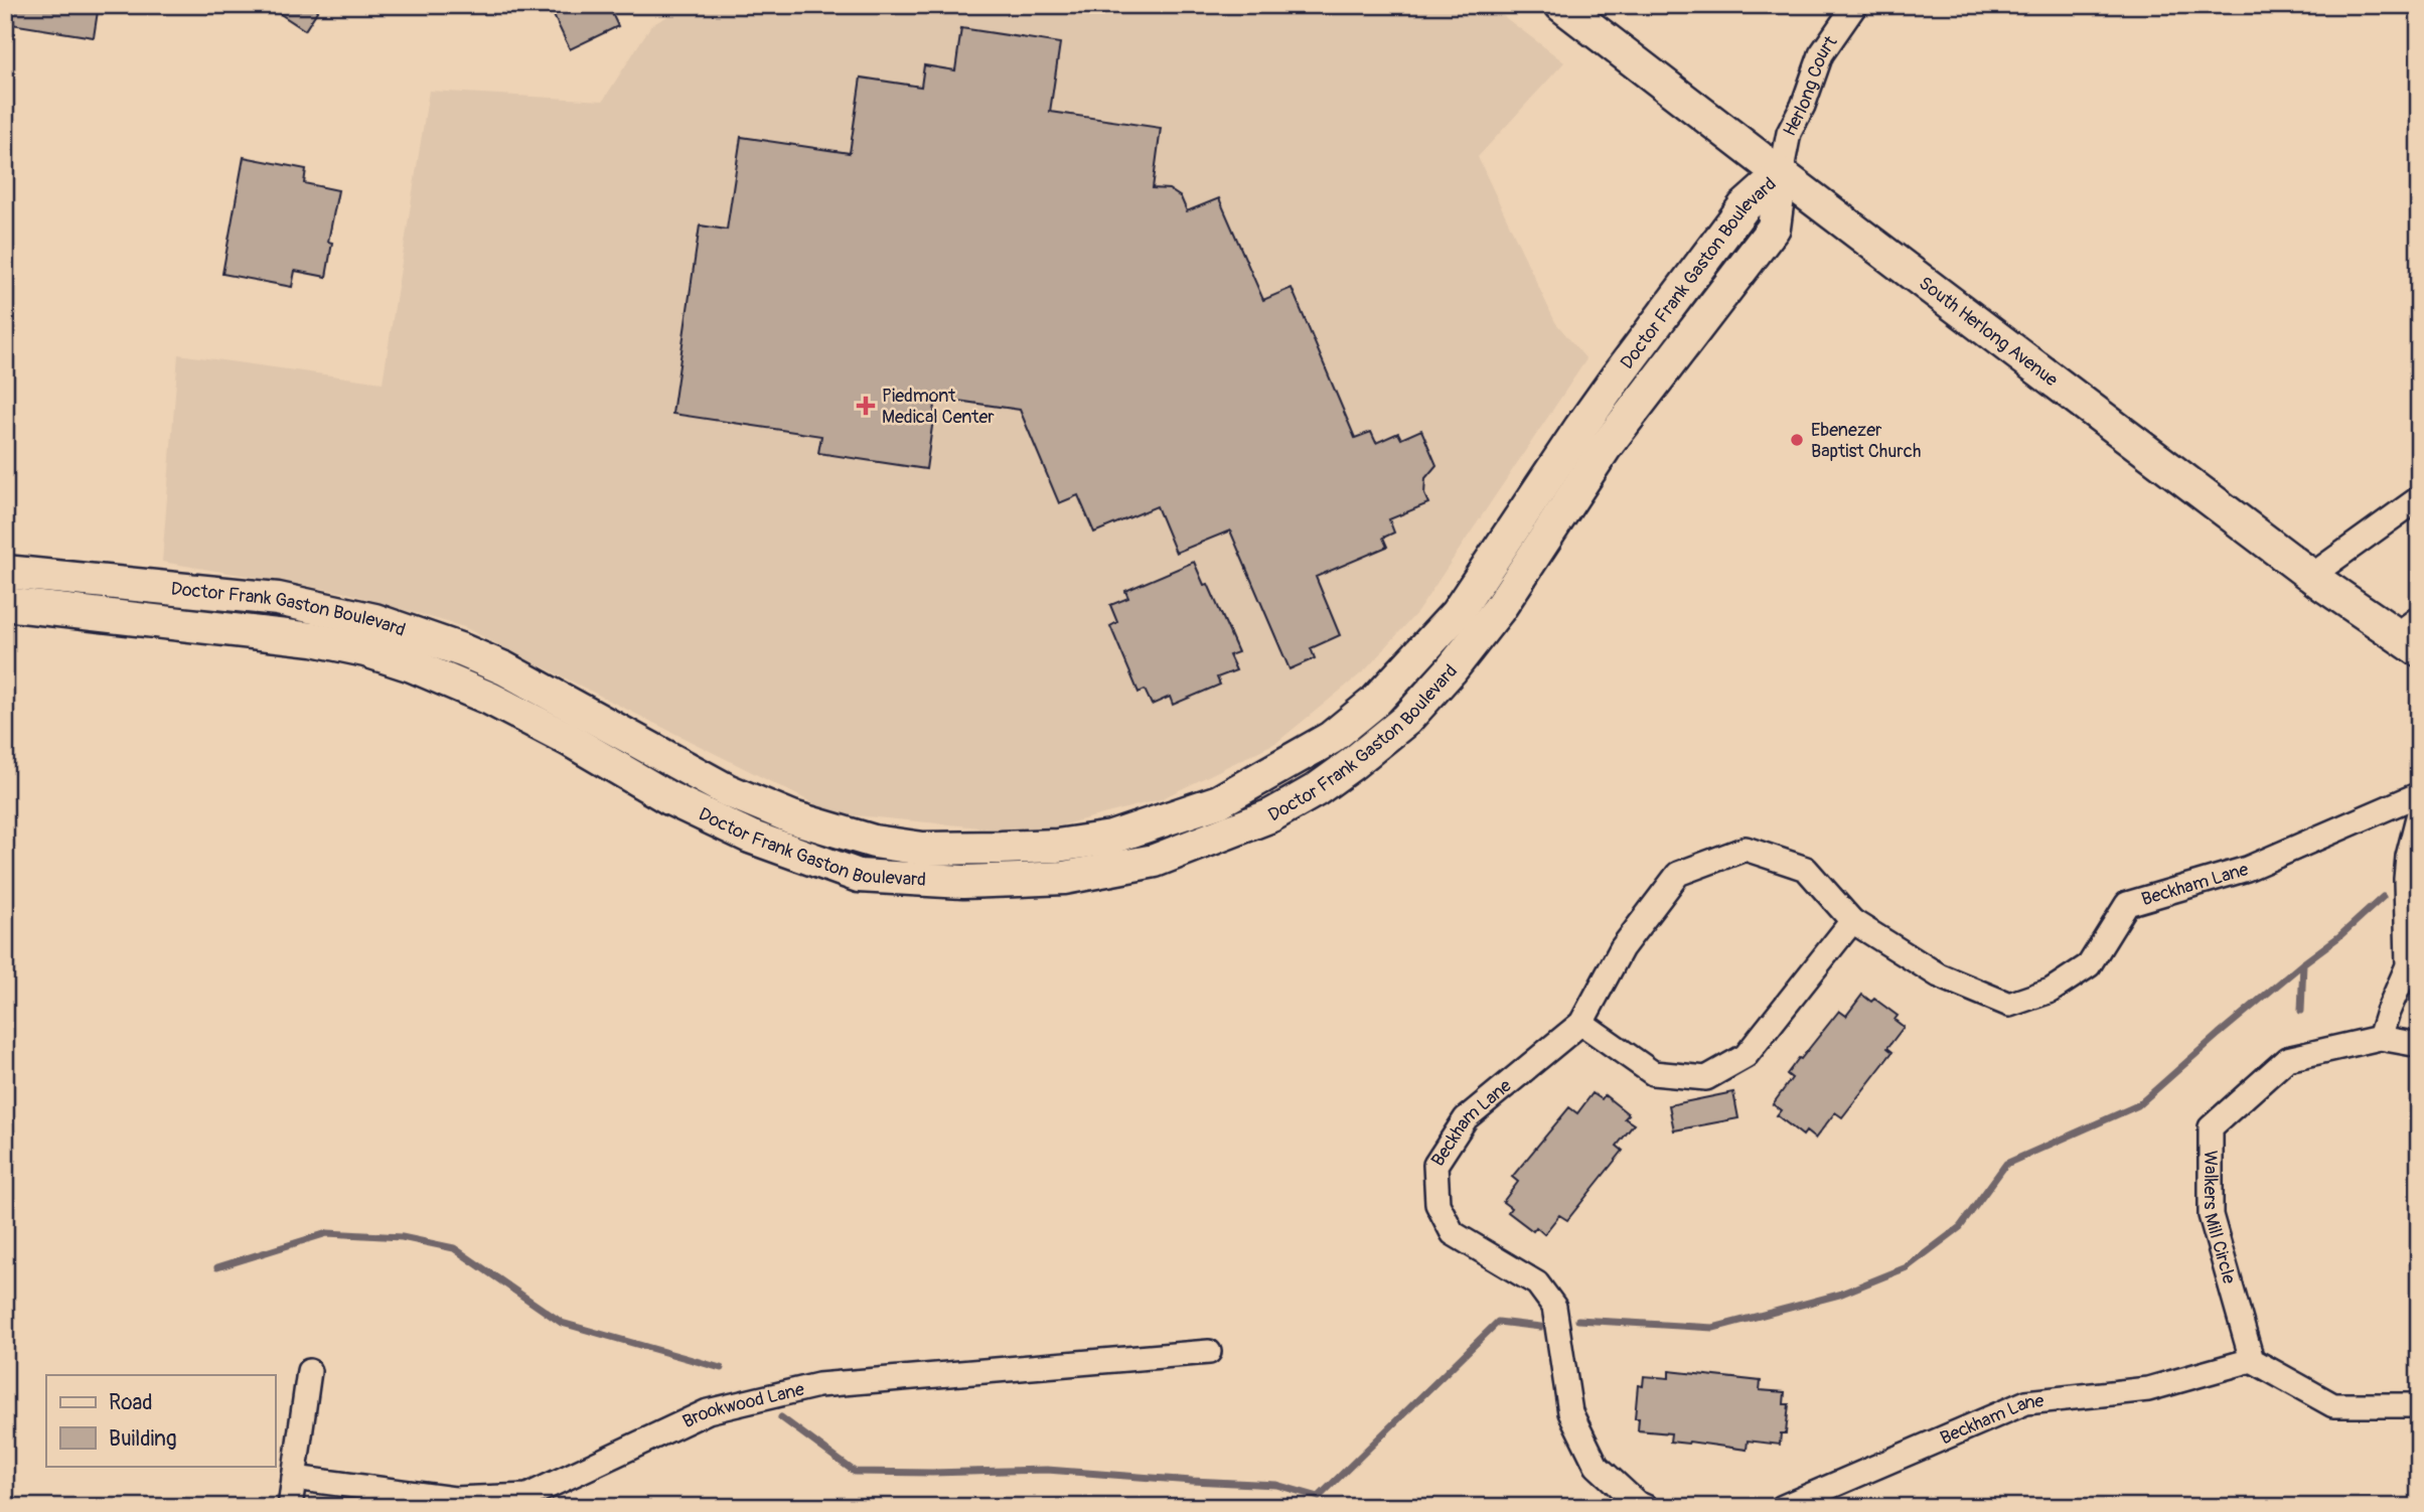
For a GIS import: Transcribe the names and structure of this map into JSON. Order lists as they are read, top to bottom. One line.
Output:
{"streets":{"street":["Herlong Court","Doctor Frank Gaston Boulevard","South Herlong Avenue","Beckham Lane","Walkers Mill Circle","Brookwood Lane"]},"crossings":[["Herlong Court","Doctor Frank Gaston Boulevard"],["Herlong Court","South Herlong Avenue"],["Doctor Frank Gaston Boulevard","South Herlong Avenue"],["Beckham Lane","Walkers Mill Circle"]],"places":{"health":["Piedmont Medical Center"],"other":["Ebenezer Baptist Church"]},"legend":["Road","Building"]}
